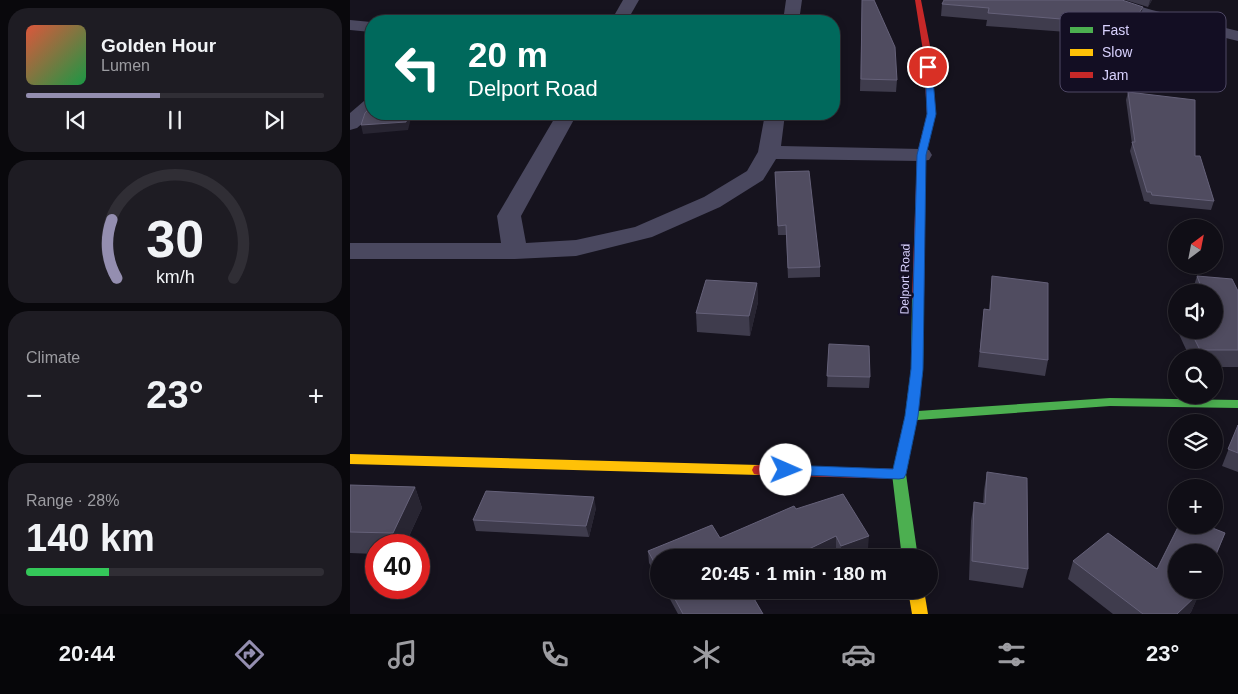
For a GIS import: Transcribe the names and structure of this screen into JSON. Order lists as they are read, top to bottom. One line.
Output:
{"streets":{"street":["Delport Road"]},"legend":["Fast","Slow","Jam"],"north":"top right","page":{"turn":["20 m","Delport Road"],"song":["Golden Hour","Lumen"],"map_buttons":["+","−"],"tile":["Climate",["Range · 28%","140 km"]],"heat":["−","23°","+"],"limit":"40","trip":"20:45 · 1 min · 180 m","tabs":["20:44","23°"],"gauge":["30","km/h"]}}
